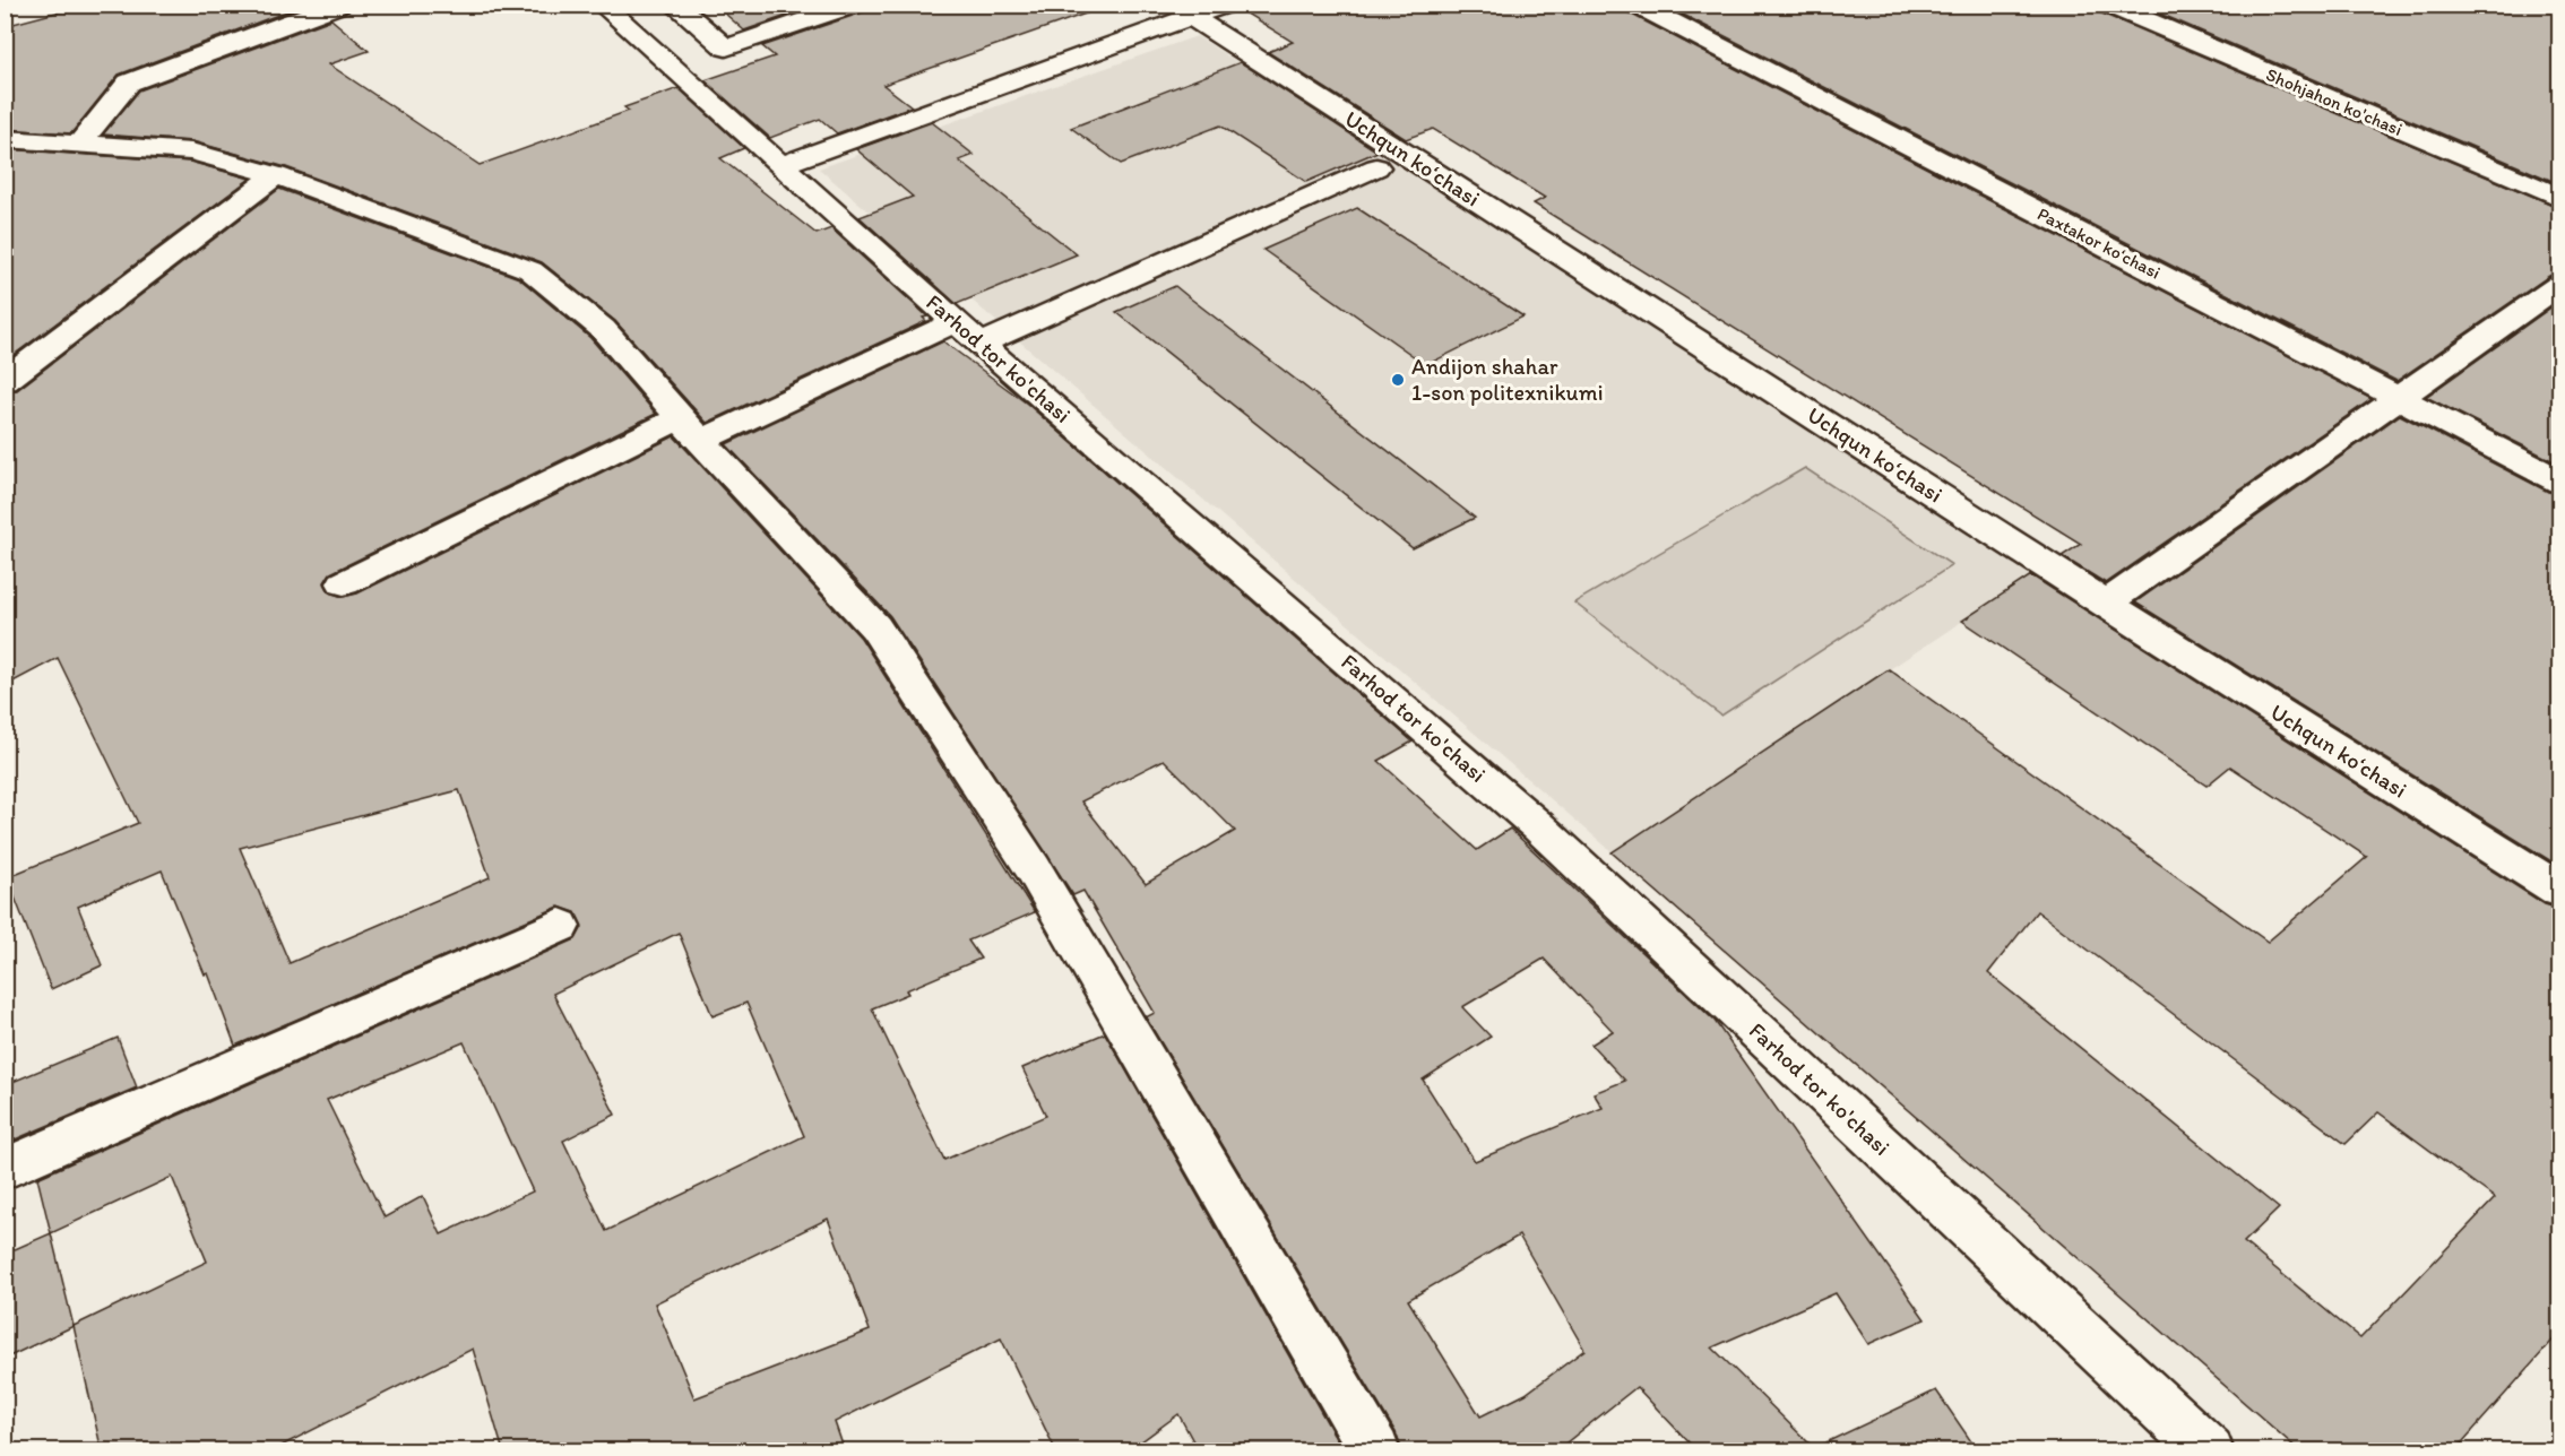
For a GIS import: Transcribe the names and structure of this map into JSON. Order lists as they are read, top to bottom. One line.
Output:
{"streets":{"street":["Shohjahon ko'chasi","Uchqun koʻchasi","Paxtakor koʻchasi","Farhod tor ko'chasi"]},"places":["Andijon shahar 1-son politexnikumi"]}
